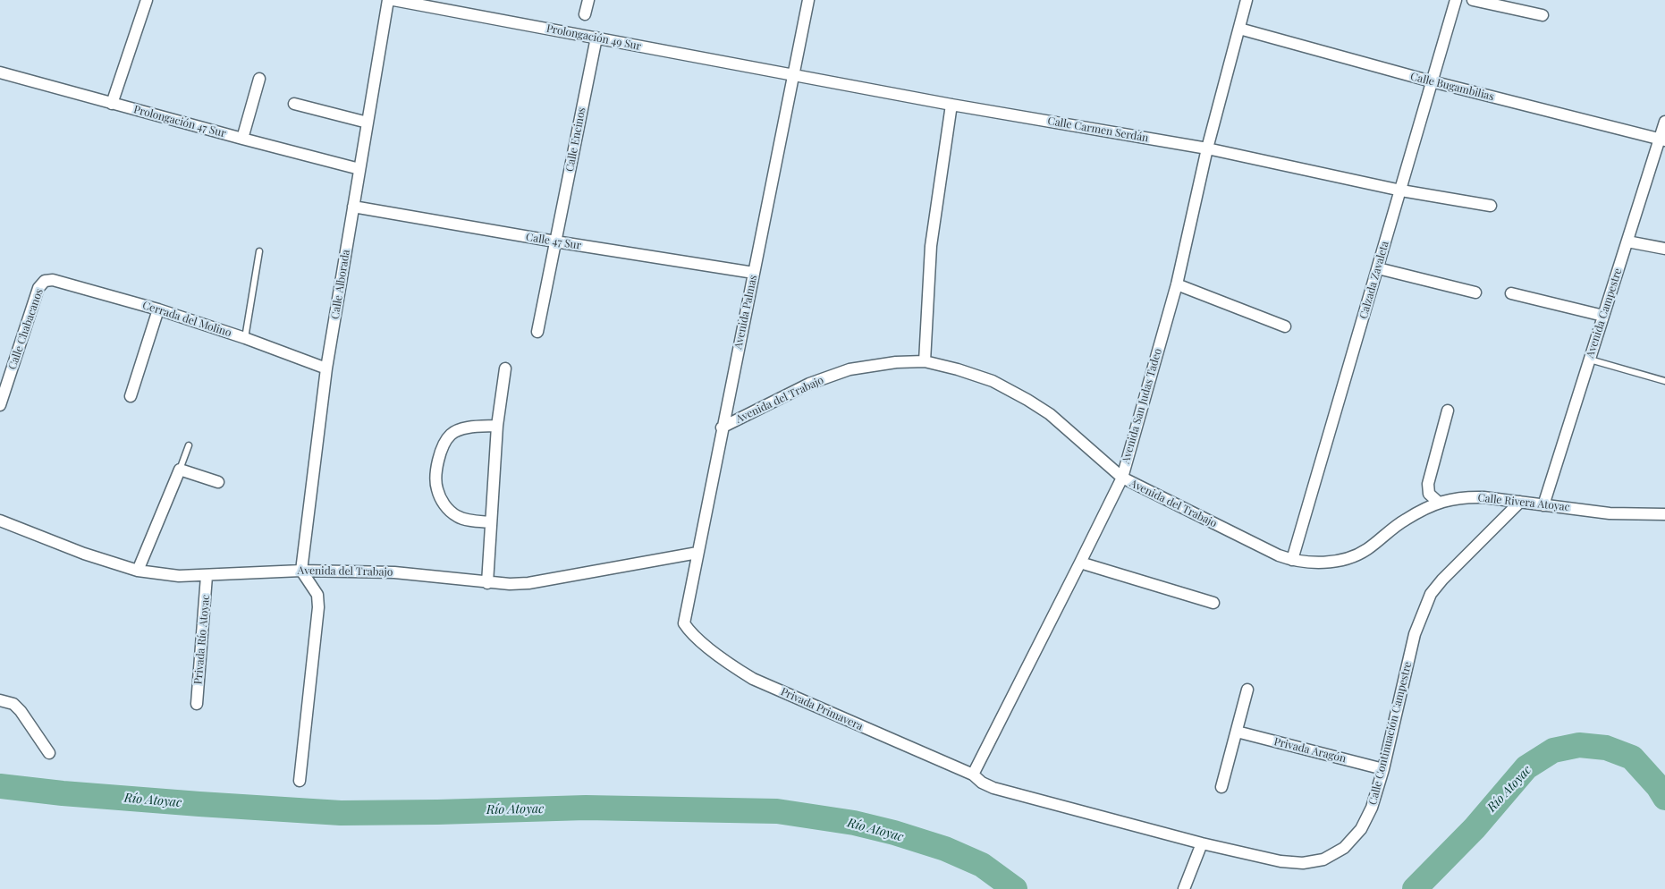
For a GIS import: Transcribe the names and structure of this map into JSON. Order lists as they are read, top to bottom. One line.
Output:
{"streets":{"street":["Prolongación 49 Sur","Calle Bugambilias","Prolongación 47 Sur","Calle Carmen Serdán","Calle Encinos","Calle 47 Sur","Calzada Zavaleta","Calle Alborada","Avenida Palmas","Avenida Campestre","Cerrada del Molino","Calle Chabacanos","Avenida del Trabajo","Avenida San Judas Tadeo","Calle Rivera Atoyac","Privada Río Atoyac","Privada Primavera","Calle Continuación Campestre","Privada Aragón"]},"crossings":[["Prolongación 49 Sur","Calle Carmen Serdán"],["Prolongación 49 Sur","Calle Encinos"],["Prolongación 49 Sur","Avenida Palmas"],["Calle Bugambilias","Calzada Zavaleta"],["Calle Bugambilias","Avenida Campestre"],["Calle Bugambilias","Avenida San Judas Tadeo"],["Prolongación 47 Sur","Calle Alborada"],["Calle Carmen Serdán","Calzada Zavaleta"],["Calle Carmen Serdán","Avenida Palmas"],["Calle Carmen Serdán","Avenida San Judas Tadeo"],["Calle Encinos","Calle 47 Sur"],["Calle 47 Sur","Calle Alborada"],["Calle 47 Sur","Avenida Palmas"],["Calzada Zavaleta","Avenida del Trabajo"],["Calzada Zavaleta","Calle Rivera Atoyac"],["Calle Alborada","Cerrada del Molino"],["Calle Alborada","Avenida del Trabajo"],["Avenida Palmas","Avenida del Trabajo"],["Avenida Palmas","Privada Primavera"],["Avenida Campestre","Calle Rivera Atoyac"],["Cerrada del Molino","Calle Chabacanos"],["Avenida del Trabajo","Avenida San Judas Tadeo"],["Avenida del Trabajo","Calle Rivera Atoyac"],["Avenida del Trabajo","Privada Río Atoyac"],["Avenida San Judas Tadeo","Privada Primavera"],["Avenida San Judas Tadeo","Calle Continuación Campestre"],["Calle Rivera Atoyac","Calle Continuación Campestre"],["Privada Primavera","Calle Continuación Campestre"],["Calle Continuación Campestre","Privada Aragón"]],"water":["Río Atoyac"]}
